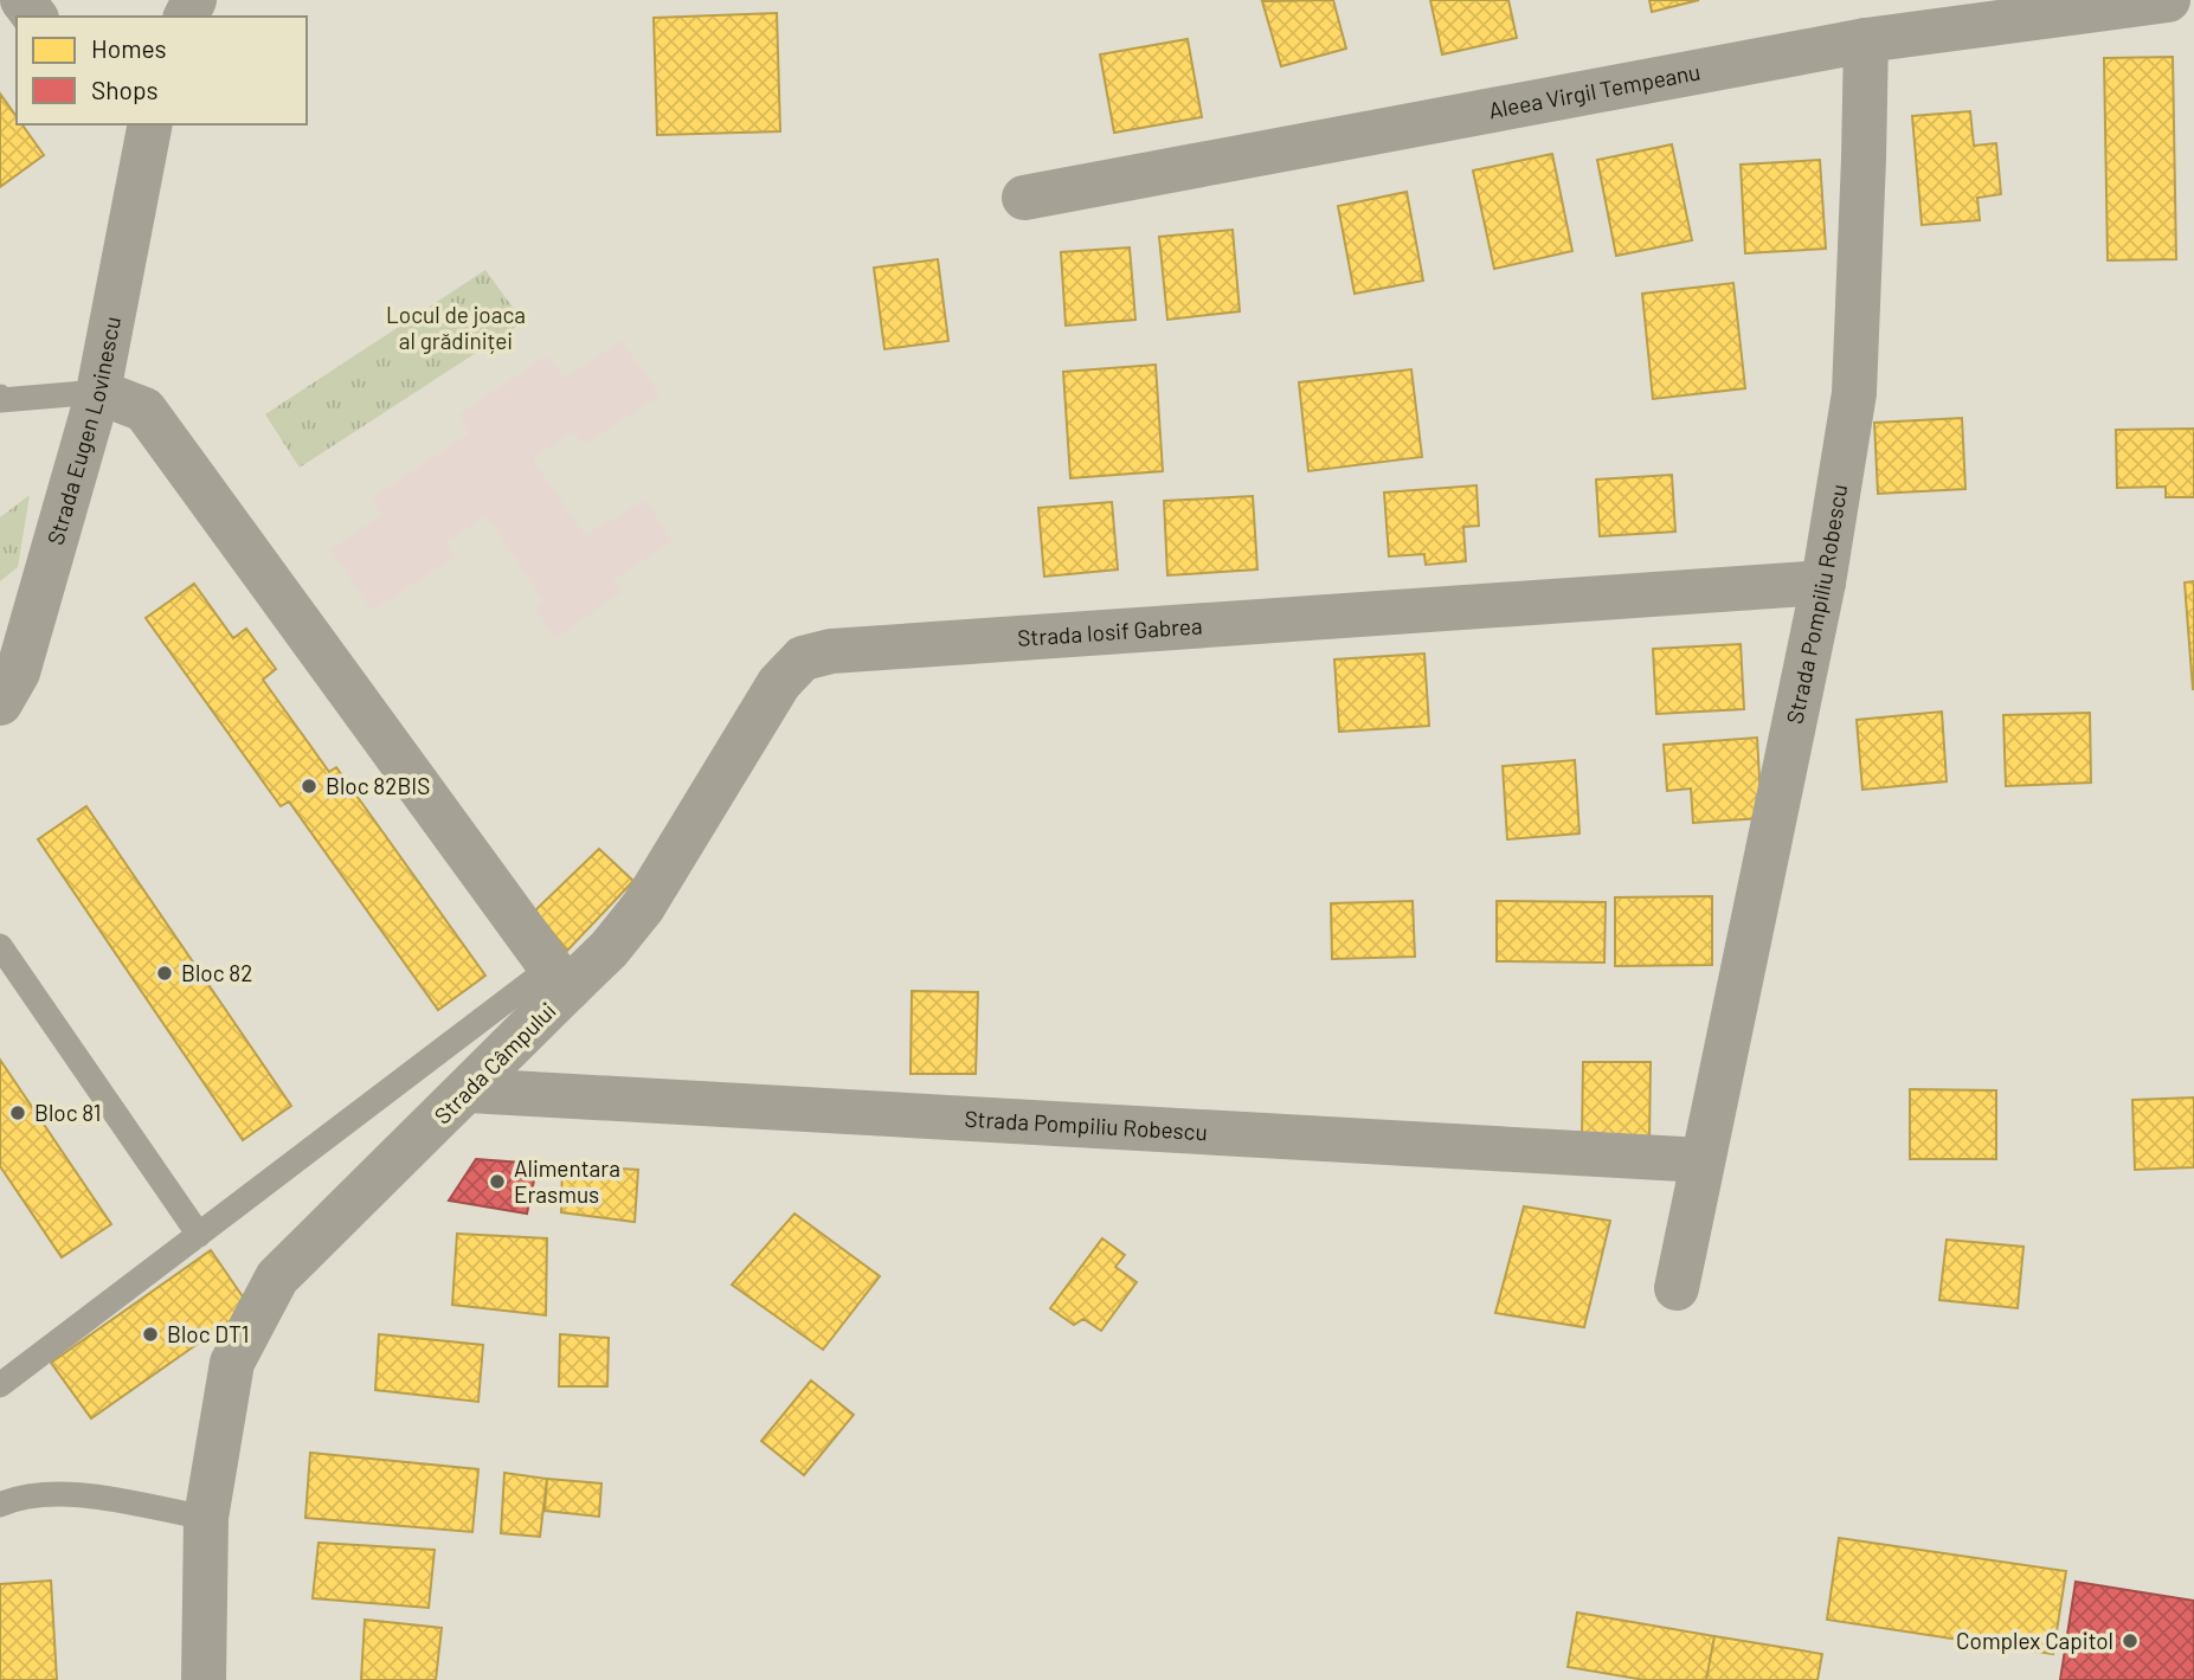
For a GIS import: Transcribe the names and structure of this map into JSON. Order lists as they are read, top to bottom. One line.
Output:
{"streets":{"street":["Aleea Virgil Tempeanu","Strada Eugen Lovinescu","Strada Pompiliu Robescu","Strada Iosif Gabrea","Strada Câmpului"]},"crossings":[["Aleea Virgil Tempeanu","Strada Pompiliu Robescu"],["Strada Eugen Lovinescu","Strada Câmpului"],["Strada Pompiliu Robescu","Strada Iosif Gabrea"],["Strada Pompiliu Robescu","Strada Câmpului"],["Strada Iosif Gabrea","Strada Câmpului"]],"parks":["Locul de joaca al grădiniței"],"places":["Bloc 82BIS","Bloc 82","Bloc 81","Alimentara Erasmus","Bloc DT1","Complex Capitol"],"legend":["Homes","Shops"]}
